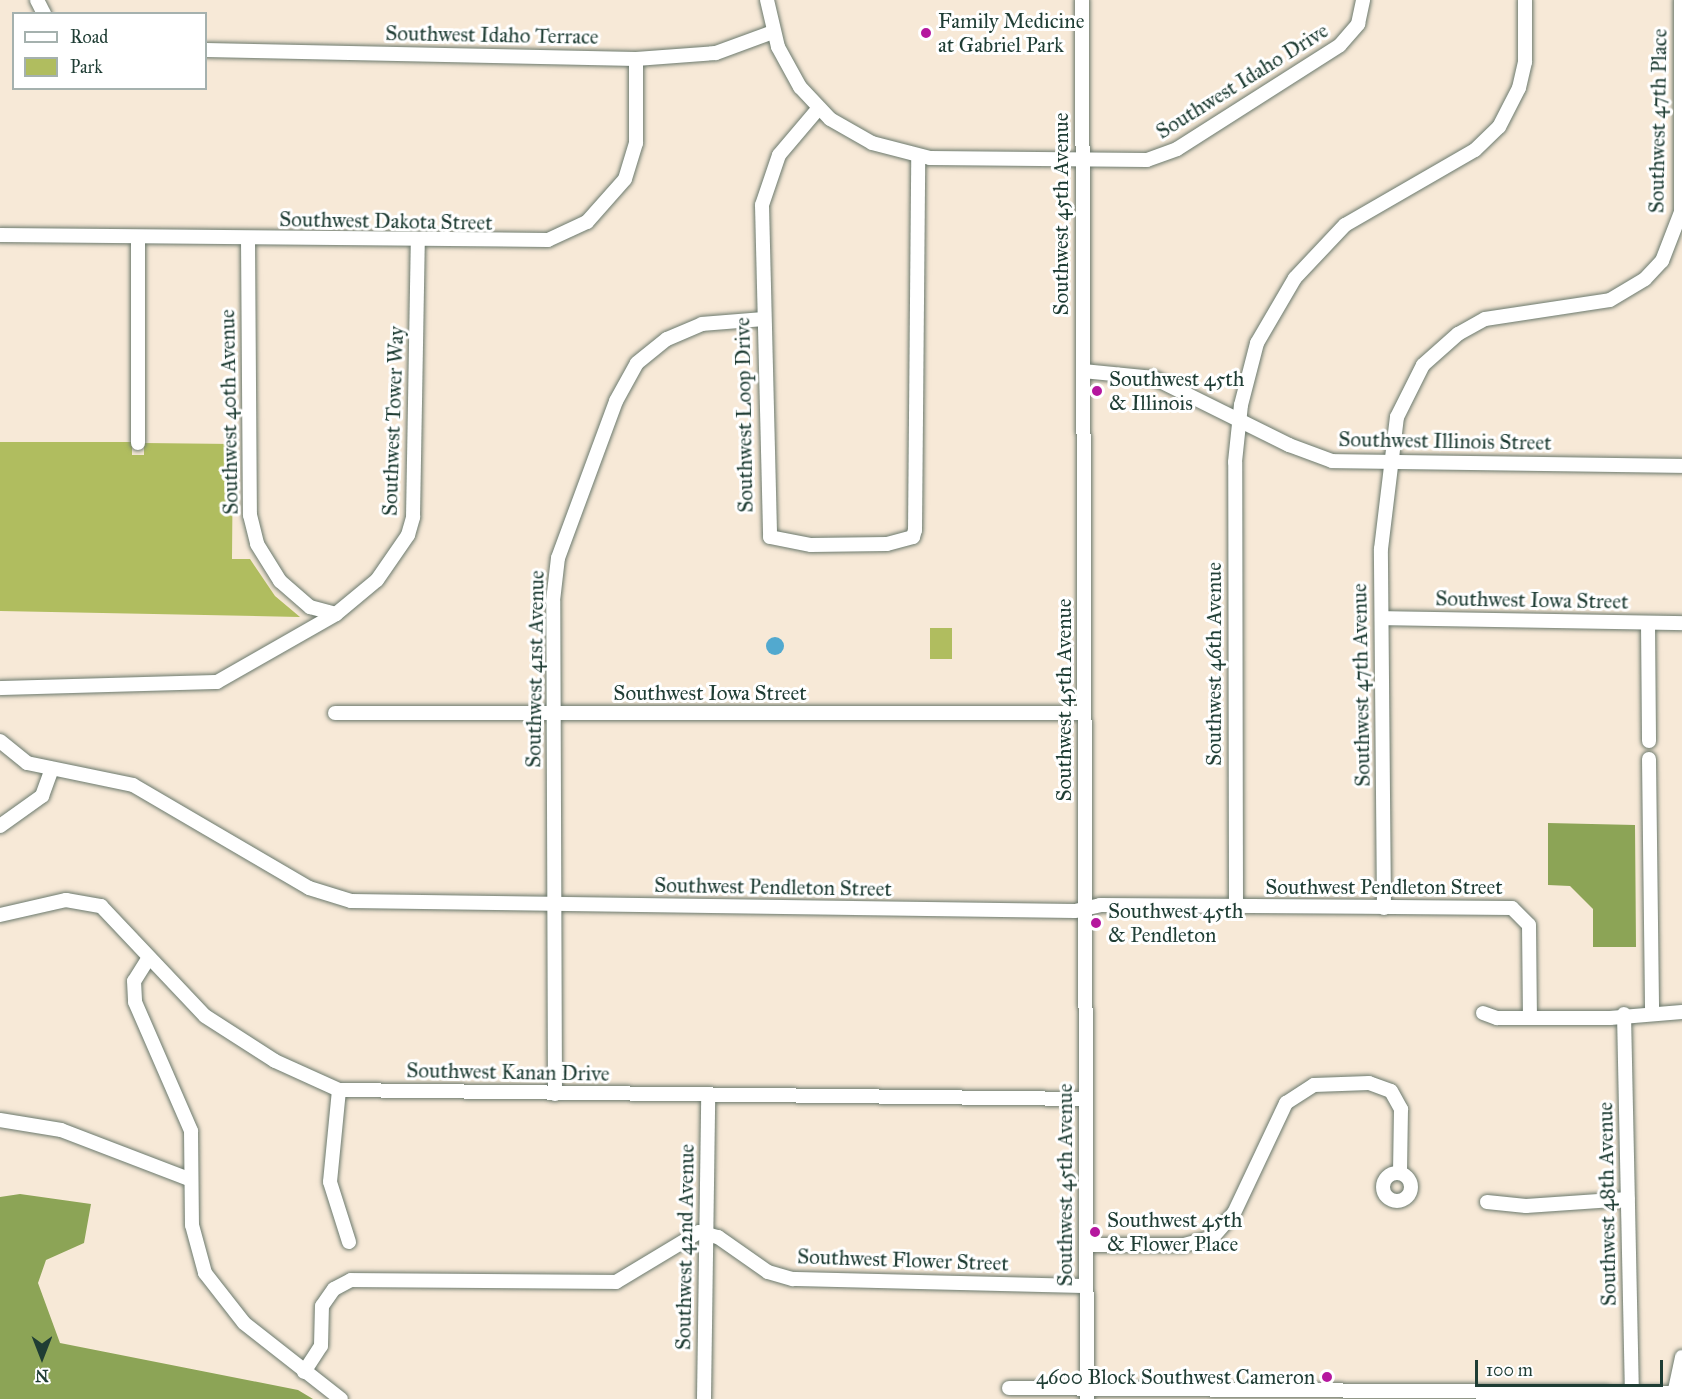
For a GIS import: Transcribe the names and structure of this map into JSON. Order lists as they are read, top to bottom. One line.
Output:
{"streets":{"street":["Southwest Idaho Terrace","Southwest Idaho Drive","Southwest 47th Place","Southwest 45th Avenue","Southwest Dakota Street","Southwest 40th Avenue","Southwest Loop Drive","Southwest Tower Way","Southwest Illinois Street","Southwest Iowa Street","Southwest 46th Avenue","Southwest 41st Avenue","Southwest 47th Avenue","Southwest Pendleton Street","Southwest Kanan Drive","Southwest 48th Avenue","Southwest 42nd Avenue","Southwest Flower Street"]},"crossings":[["Southwest Idaho Terrace","Southwest Idaho Drive"],["Southwest Idaho Terrace","Southwest Dakota Street"],["Southwest Idaho Drive","Southwest 45th Avenue"],["Southwest Idaho Drive","Southwest Loop Drive"],["Southwest 47th Place","Southwest Illinois Street"],["Southwest 47th Place","Southwest 47th Avenue"],["Southwest 45th Avenue","Southwest Illinois Street"],["Southwest 45th Avenue","Southwest Iowa Street"],["Southwest 45th Avenue","Southwest Pendleton Street"],["Southwest 45th Avenue","Southwest Kanan Drive"],["Southwest 45th Avenue","Southwest Flower Street"],["Southwest Dakota Street","Southwest 40th Avenue"],["Southwest Dakota Street","Southwest Tower Way"],["Southwest 40th Avenue","Southwest Tower Way"],["Southwest Loop Drive","Southwest 41st Avenue"],["Southwest Illinois Street","Southwest 46th Avenue"],["Southwest Illinois Street","Southwest 47th Avenue"],["Southwest Iowa Street","Southwest 41st Avenue"],["Southwest Iowa Street","Southwest 47th Avenue"],["Southwest 46th Avenue","Southwest Pendleton Street"],["Southwest 41st Avenue","Southwest Pendleton Street"],["Southwest 41st Avenue","Southwest Kanan Drive"],["Southwest 47th Avenue","Southwest Pendleton Street"],["Southwest Kanan Drive","Southwest 42nd Avenue"],["Southwest 42nd Avenue","Southwest Flower Street"]],"places":["Family Medicine at Gabriel Park","Southwest 45th & Illinois","Southwest 45th & Pendleton","Southwest 45th & Flower Place","4600 Block Southwest Cameron"],"legend":["Road","Park"],"scale_bar":"100 m","north":"bottom"}
